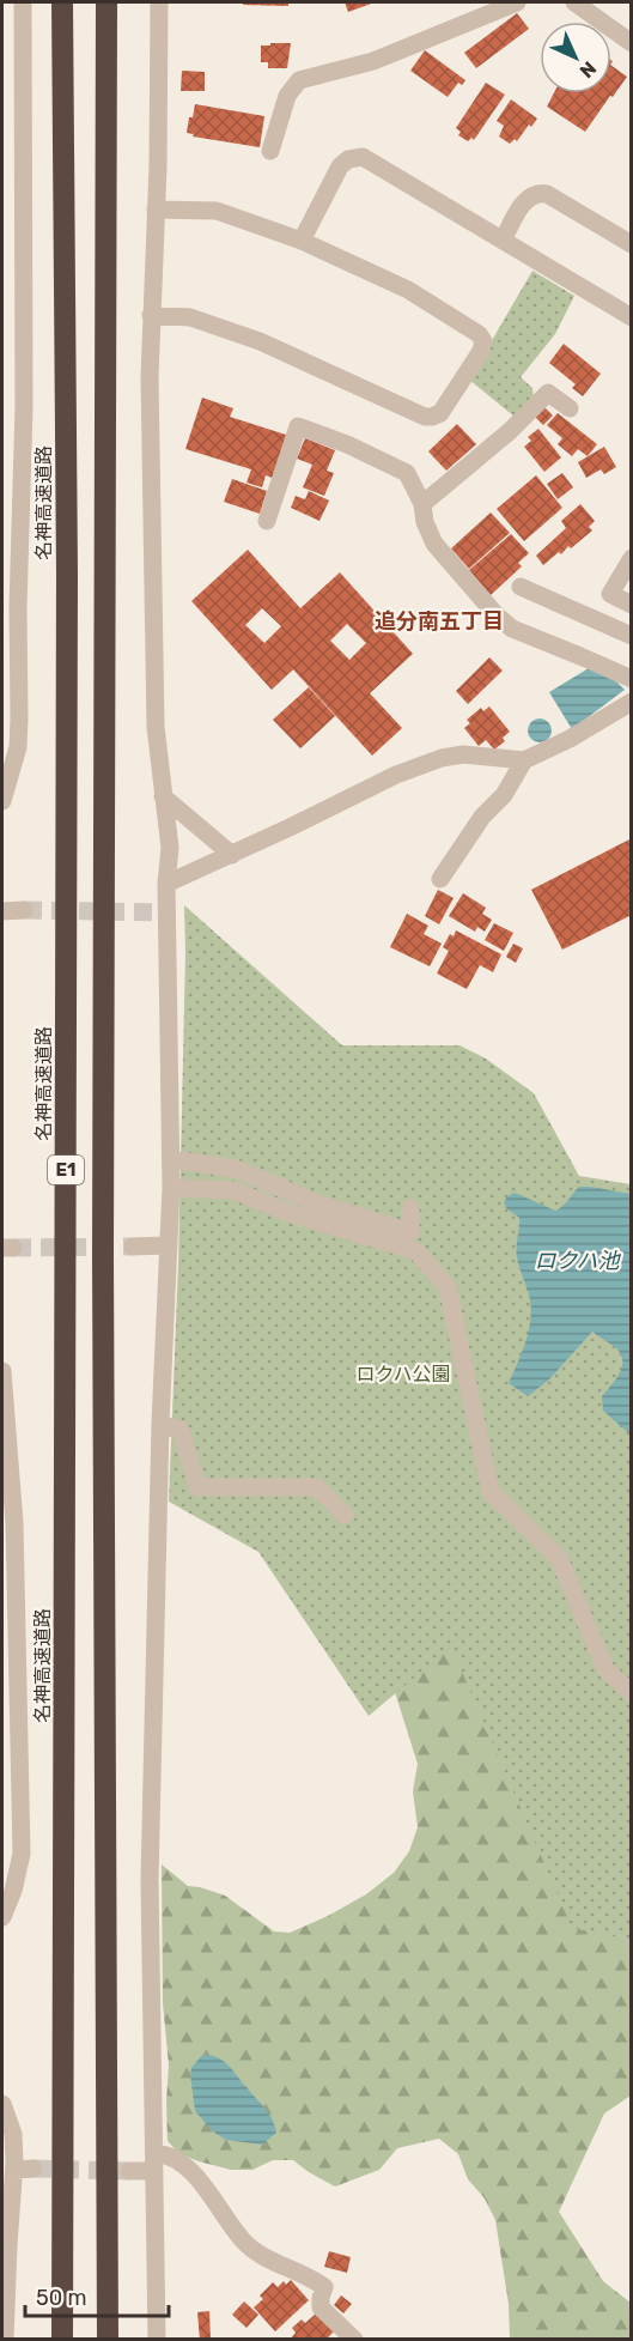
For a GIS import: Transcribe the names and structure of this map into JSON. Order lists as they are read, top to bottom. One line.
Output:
{"streets":{"highway":["名神高速道路","E1"]},"districts":["追分南五丁目"],"water":["ロクハ池"],"parks":["ロクハ公園"],"scale_bar":"50 m","north":"bottom right"}
